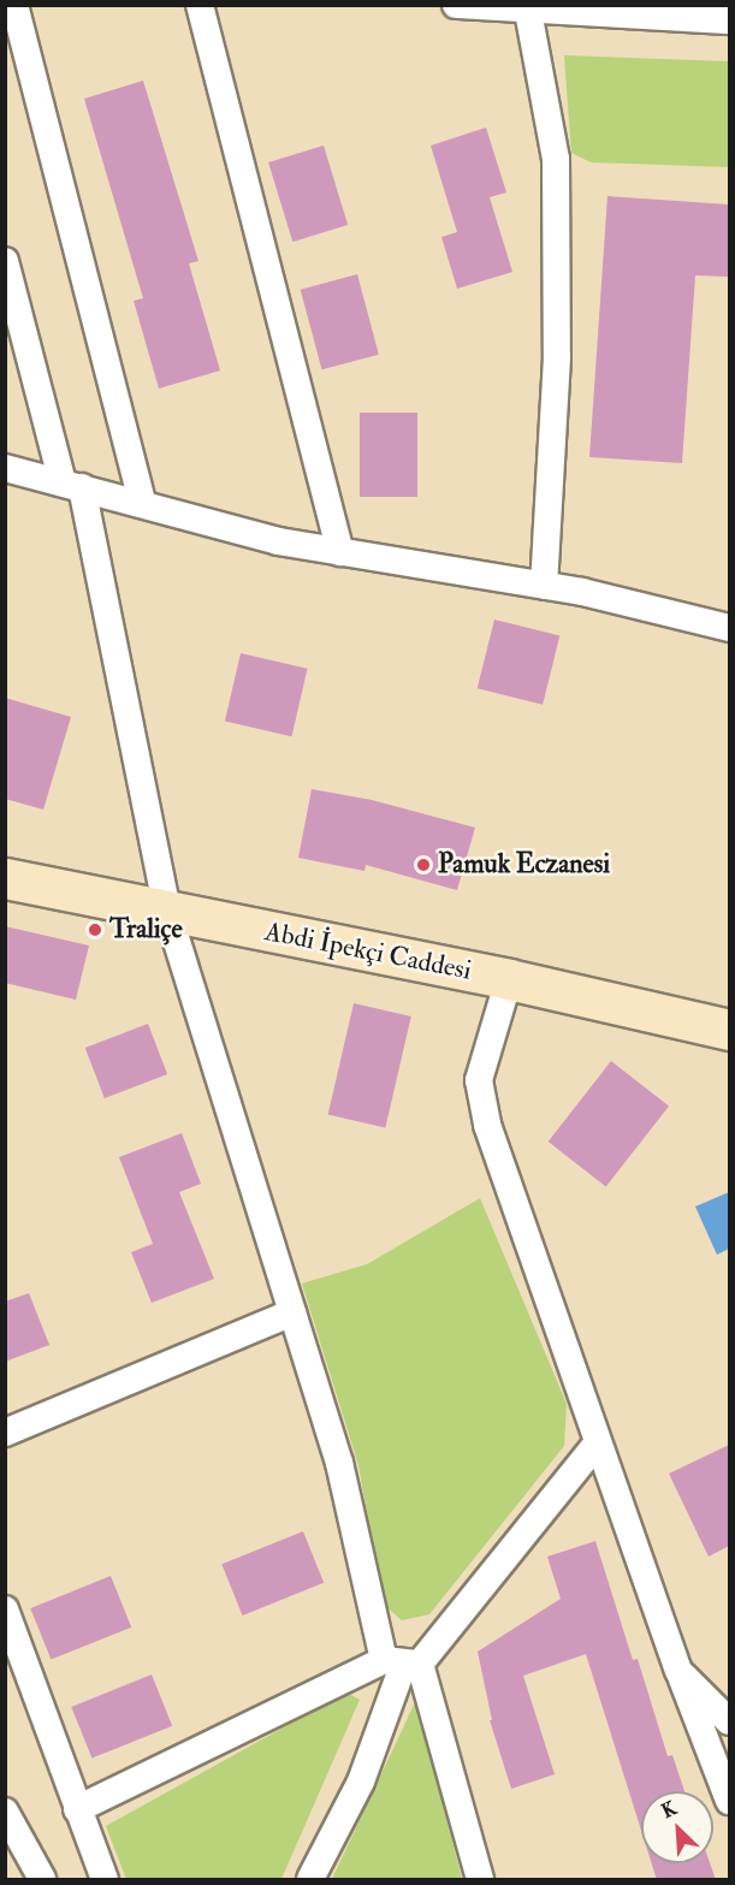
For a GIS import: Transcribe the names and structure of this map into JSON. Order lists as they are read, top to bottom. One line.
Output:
{"streets":{"main road":["Abdi İpekçi Caddesi"]},"places":["Pamuk Eczanesi","Traliçe"],"north":"top left"}
